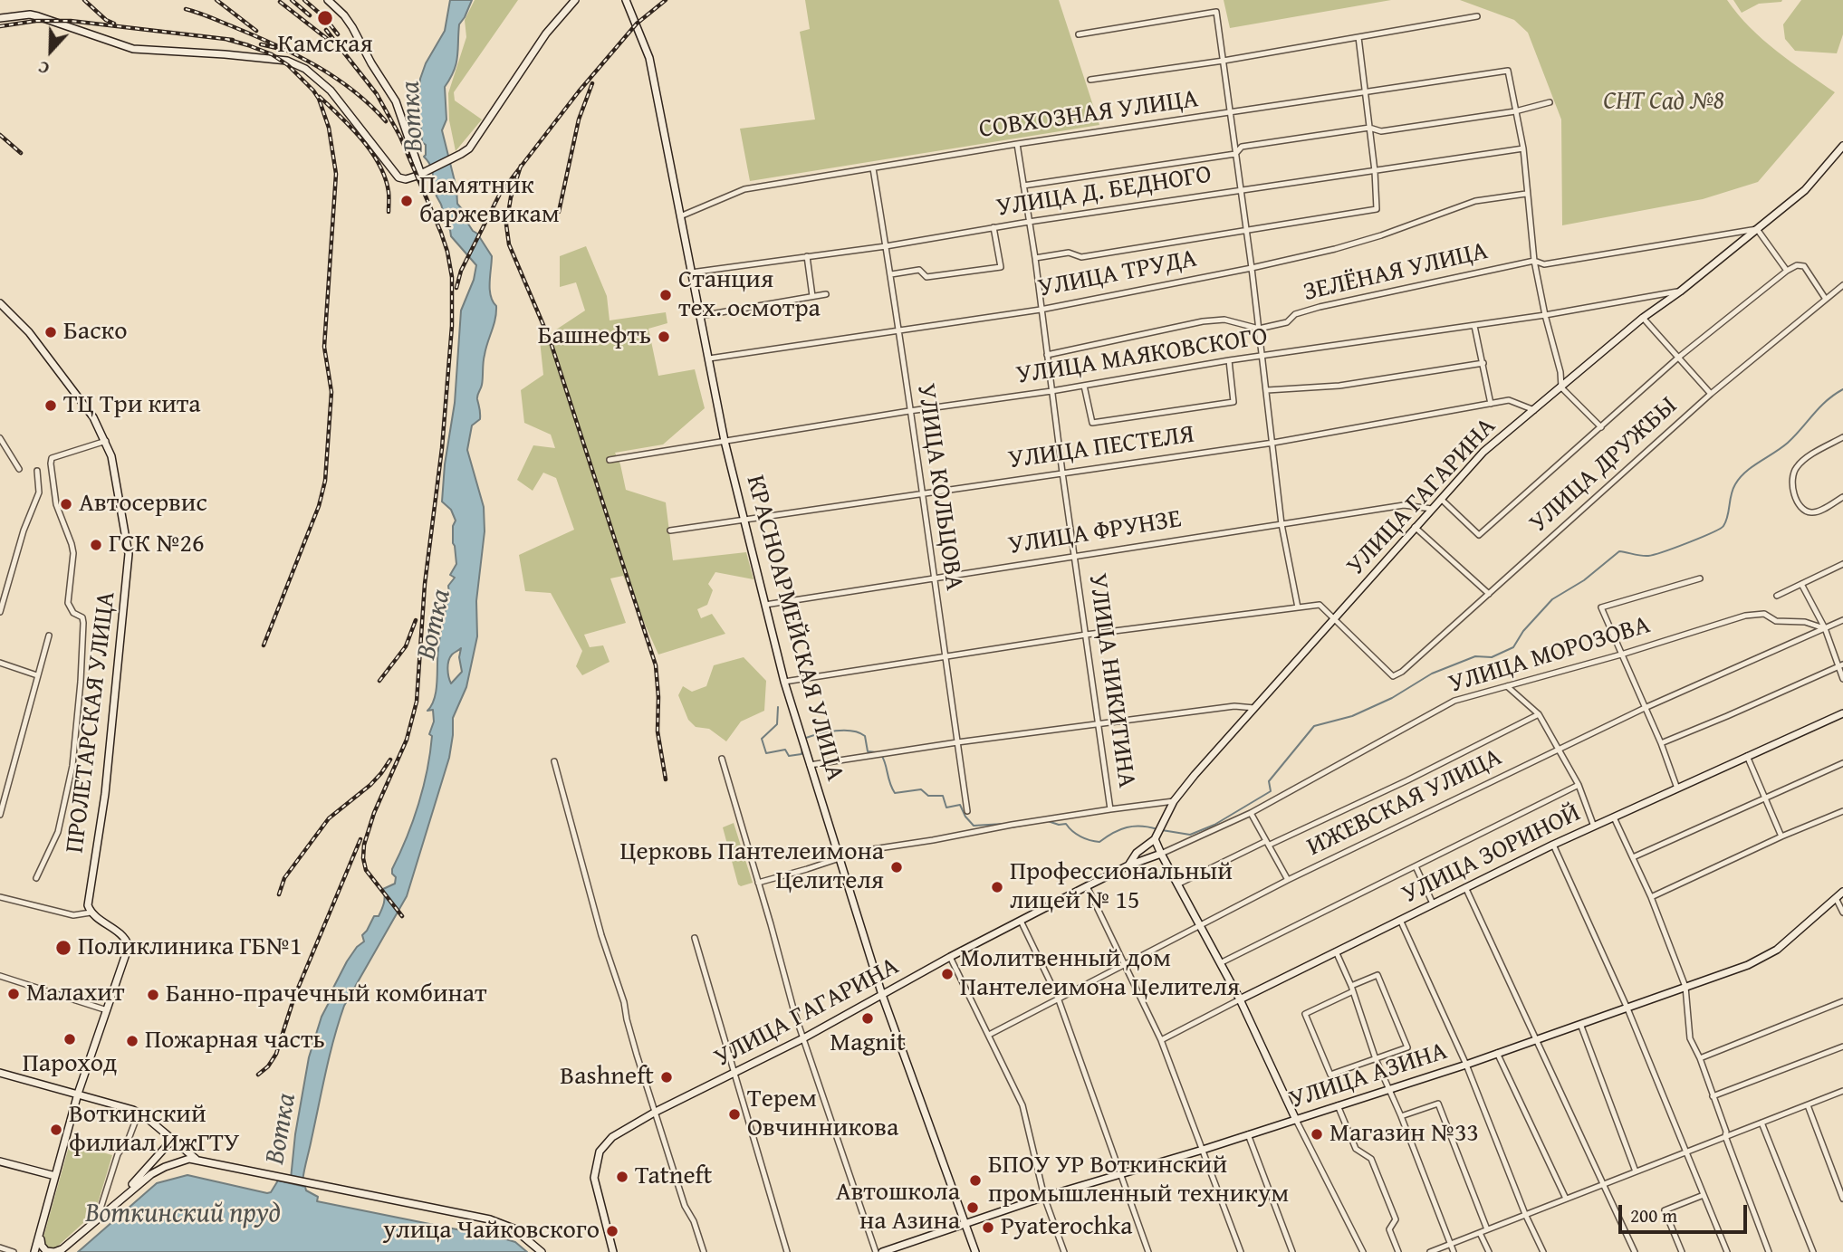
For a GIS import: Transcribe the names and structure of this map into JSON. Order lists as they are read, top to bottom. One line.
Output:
{"streets":{"main road":["УЛИЦА ГАГАРИНА","КРАСНОАРМЕЙСКАЯ УЛИЦА","ПРОЛЕТАРСКАЯ УЛИЦА","УЛИЦА ЗОРИНОЙ","УЛИЦА АЗИНА"],"street":["СОВХОЗНАЯ УЛИЦА","УЛИЦА Д. БЕДНОГО","ЗЕЛЁНАЯ УЛИЦА","УЛИЦА ТРУДА","УЛИЦА МАЯКОВСКОГО","УЛИЦА ПЕСТЕЛЯ","УЛИЦА ДРУЖБЫ","УЛИЦА КОЛЬЦОВА","УЛИЦА ФРУНЗЕ","УЛИЦА МОРОЗОВА","УЛИЦА НИКИТИНА","ИЖЕВСКАЯ УЛИЦА"]},"crossings":[["СОВХОЗНАЯ УЛИЦА","УЛИЦА КОЛЬЦОВА"],["СОВХОЗНАЯ УЛИЦА","КРАСНОАРМЕЙСКАЯ УЛИЦА"],["СОВХОЗНАЯ УЛИЦА","УЛИЦА НИКИТИНА"],["УЛИЦА Д. БЕДНОГО","УЛИЦА КОЛЬЦОВА"],["УЛИЦА Д. БЕДНОГО","КРАСНОАРМЕЙСКАЯ УЛИЦА"],["УЛИЦА Д. БЕДНОГО","УЛИЦА НИКИТИНА"],["ЗЕЛЁНАЯ УЛИЦА","УЛИЦА ГАГАРИНА"],["ЗЕЛЁНАЯ УЛИЦА","УЛИЦА НИКИТИНА"],["УЛИЦА ТРУДА","УЛИЦА КОЛЬЦОВА"],["УЛИЦА ТРУДА","КРАСНОАРМЕЙСКАЯ УЛИЦА"],["УЛИЦА ТРУДА","УЛИЦА НИКИТИНА"],["УЛИЦА МАЯКОВСКОГО","УЛИЦА КОЛЬЦОВА"],["УЛИЦА МАЯКОВСКОГО","УЛИЦА ГАГАРИНА"],["УЛИЦА МАЯКОВСКОГО","КРАСНОАРМЕЙСКАЯ УЛИЦА"],["УЛИЦА МАЯКОВСКОГО","УЛИЦА НИКИТИНА"],["УЛИЦА ПЕСТЕЛЯ","УЛИЦА КОЛЬЦОВА"],["УЛИЦА ПЕСТЕЛЯ","УЛИЦА ГАГАРИНА"],["УЛИЦА ПЕСТЕЛЯ","КРАСНОАРМЕЙСКАЯ УЛИЦА"],["УЛИЦА ПЕСТЕЛЯ","УЛИЦА НИКИТИНА"],["УЛИЦА ДРУЖБЫ","УЛИЦА ГАГАРИНА"],["УЛИЦА КОЛЬЦОВА","УЛИЦА ФРУНЗЕ"],["УЛИЦА ГАГАРИНА","УЛИЦА ФРУНЗЕ"],["УЛИЦА ГАГАРИНА","КРАСНОАРМЕЙСКАЯ УЛИЦА"],["УЛИЦА ФРУНЗЕ","КРАСНОАРМЕЙСКАЯ УЛИЦА"],["УЛИЦА ФРУНЗЕ","УЛИЦА НИКИТИНА"],["КРАСНОАРМЕЙСКАЯ УЛИЦА","УЛИЦА АЗИНА"],["УЛИЦА МОРОЗОВА","ИЖЕВСКАЯ УЛИЦА"]],"water":["Вотка","Воткинский пруд"],"parks":["СНТ Сад №8"],"places":["Камская","Памятник баржевикам","Станция тех. осмотра","Баско","Башнефть","ТЦ Три кита","Автосервис","ГСК №26","Церковь Пантелеимона Целителя","Профессиональный лицей № 15","Поликлиника ГБ№1","Молитвенный дом Пантелеимона Целителя","Малахит","Банно-прачечный комбинат","Magnit","Пароход","Пожарная часть","Bashneft","Терем Овчинникова","Воткинский филиал ИжГТУ","Магазин №33","Tatneft","БПОУ УР Воткинский промышленный техникум","Автошкола на Азина","Pyaterochka","улица Чайковского"],"scale_bar":"200 m","north":"bottom"}
